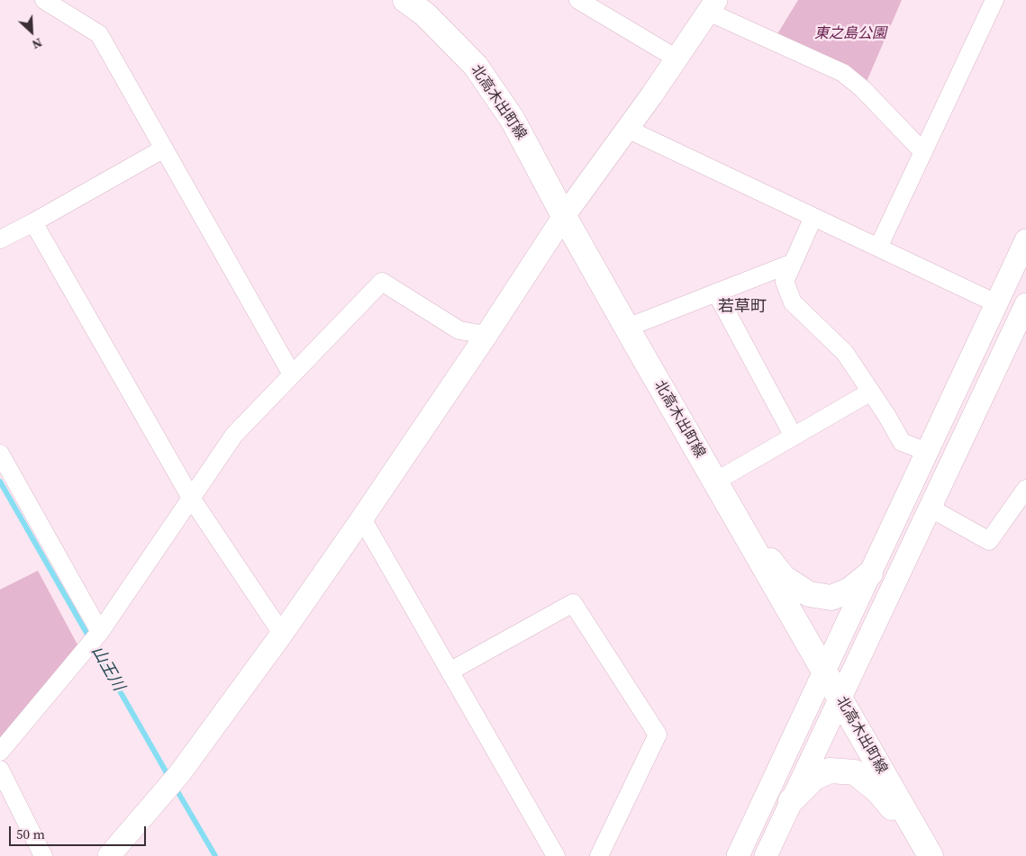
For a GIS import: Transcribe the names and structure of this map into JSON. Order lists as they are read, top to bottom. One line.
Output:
{"streets":{"main road":["北高木出町線"]},"districts":["若草町"],"water":["山王川"],"parks":["東之島公園"],"scale_bar":"50 m","north":"bottom right"}
